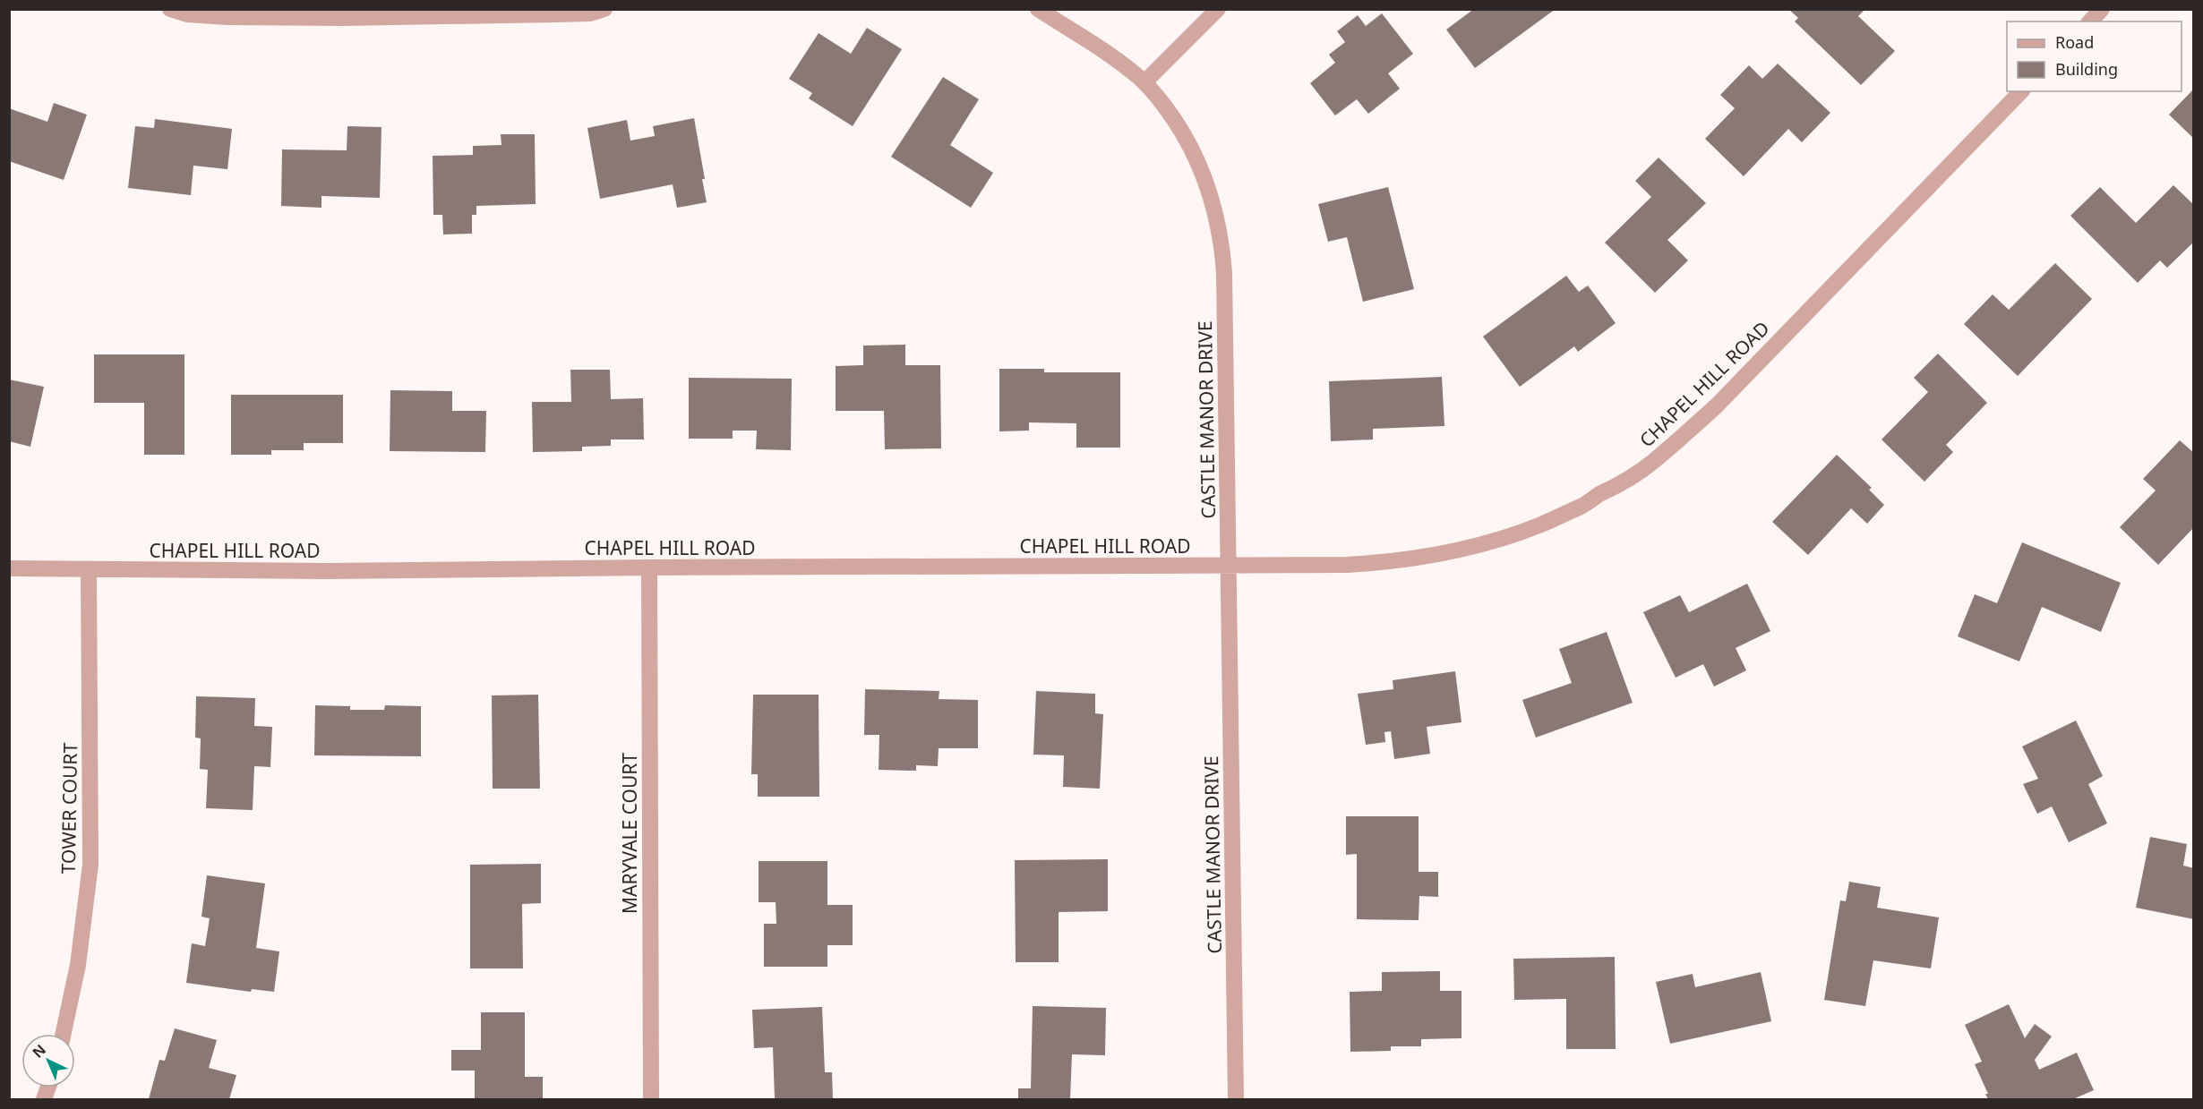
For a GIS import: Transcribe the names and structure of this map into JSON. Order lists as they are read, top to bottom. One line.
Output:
{"streets":{"street":["CHAPEL HILL ROAD","CASTLE MANOR DRIVE","TOWER COURT","MARYVALE COURT"]},"crossings":[["CHAPEL HILL ROAD","CASTLE MANOR DRIVE"],["CHAPEL HILL ROAD","TOWER COURT"],["CHAPEL HILL ROAD","MARYVALE COURT"]],"legend":["Road","Building"],"north":"top left"}
